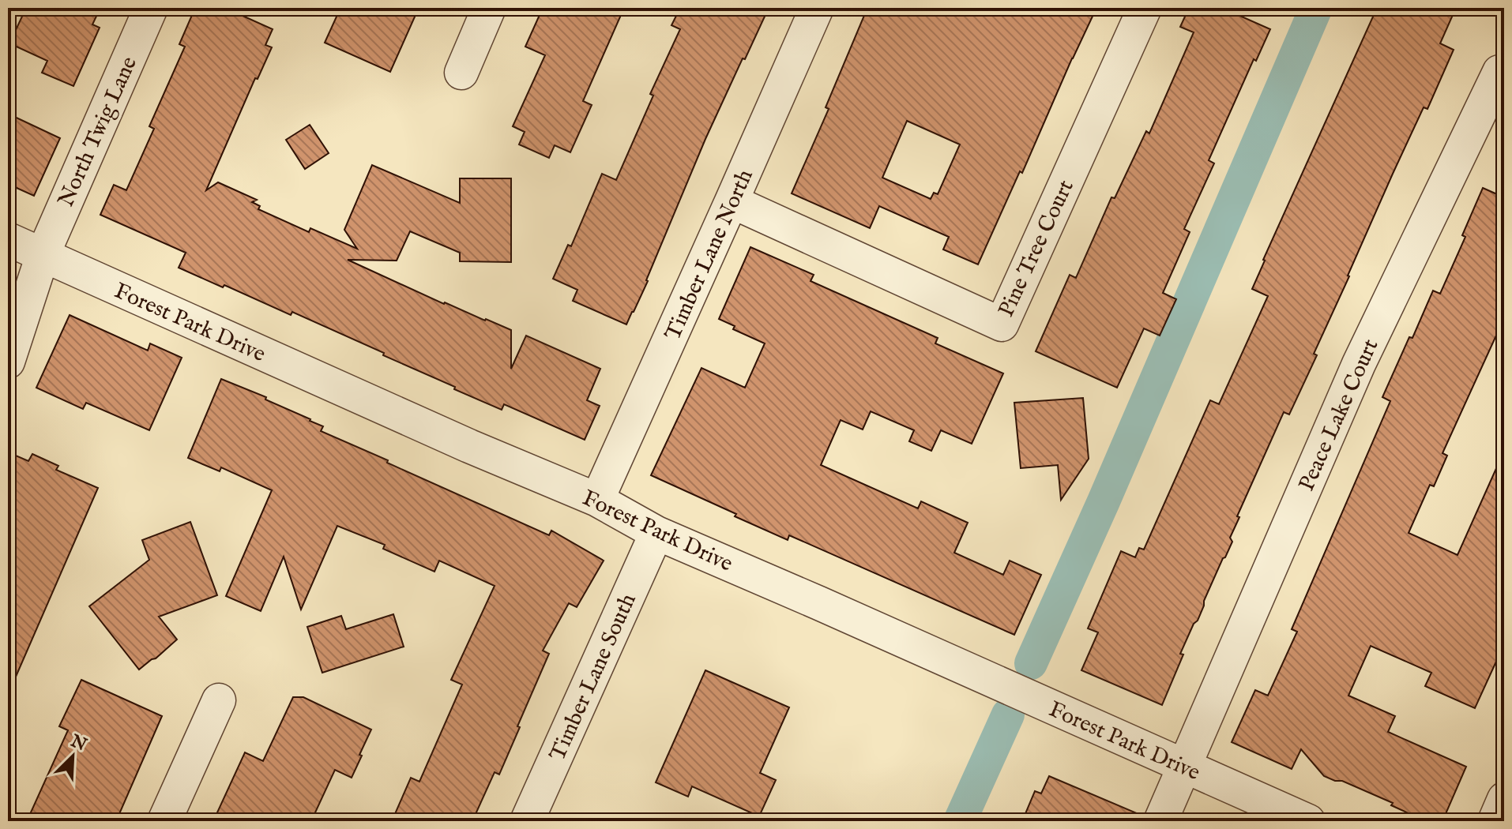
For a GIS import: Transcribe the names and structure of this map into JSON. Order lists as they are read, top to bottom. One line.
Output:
{"streets":{"street":["North Twig Lane","Pine Tree Court","Timber Lane North","Forest Park Drive","Peace Lake Court","Timber Lane South"]},"crossings":[["North Twig Lane","Forest Park Drive"],["Pine Tree Court","Timber Lane North"],["Timber Lane North","Forest Park Drive"],["Forest Park Drive","Peace Lake Court"],["Forest Park Drive","Timber Lane South"]],"north":"top right"}
